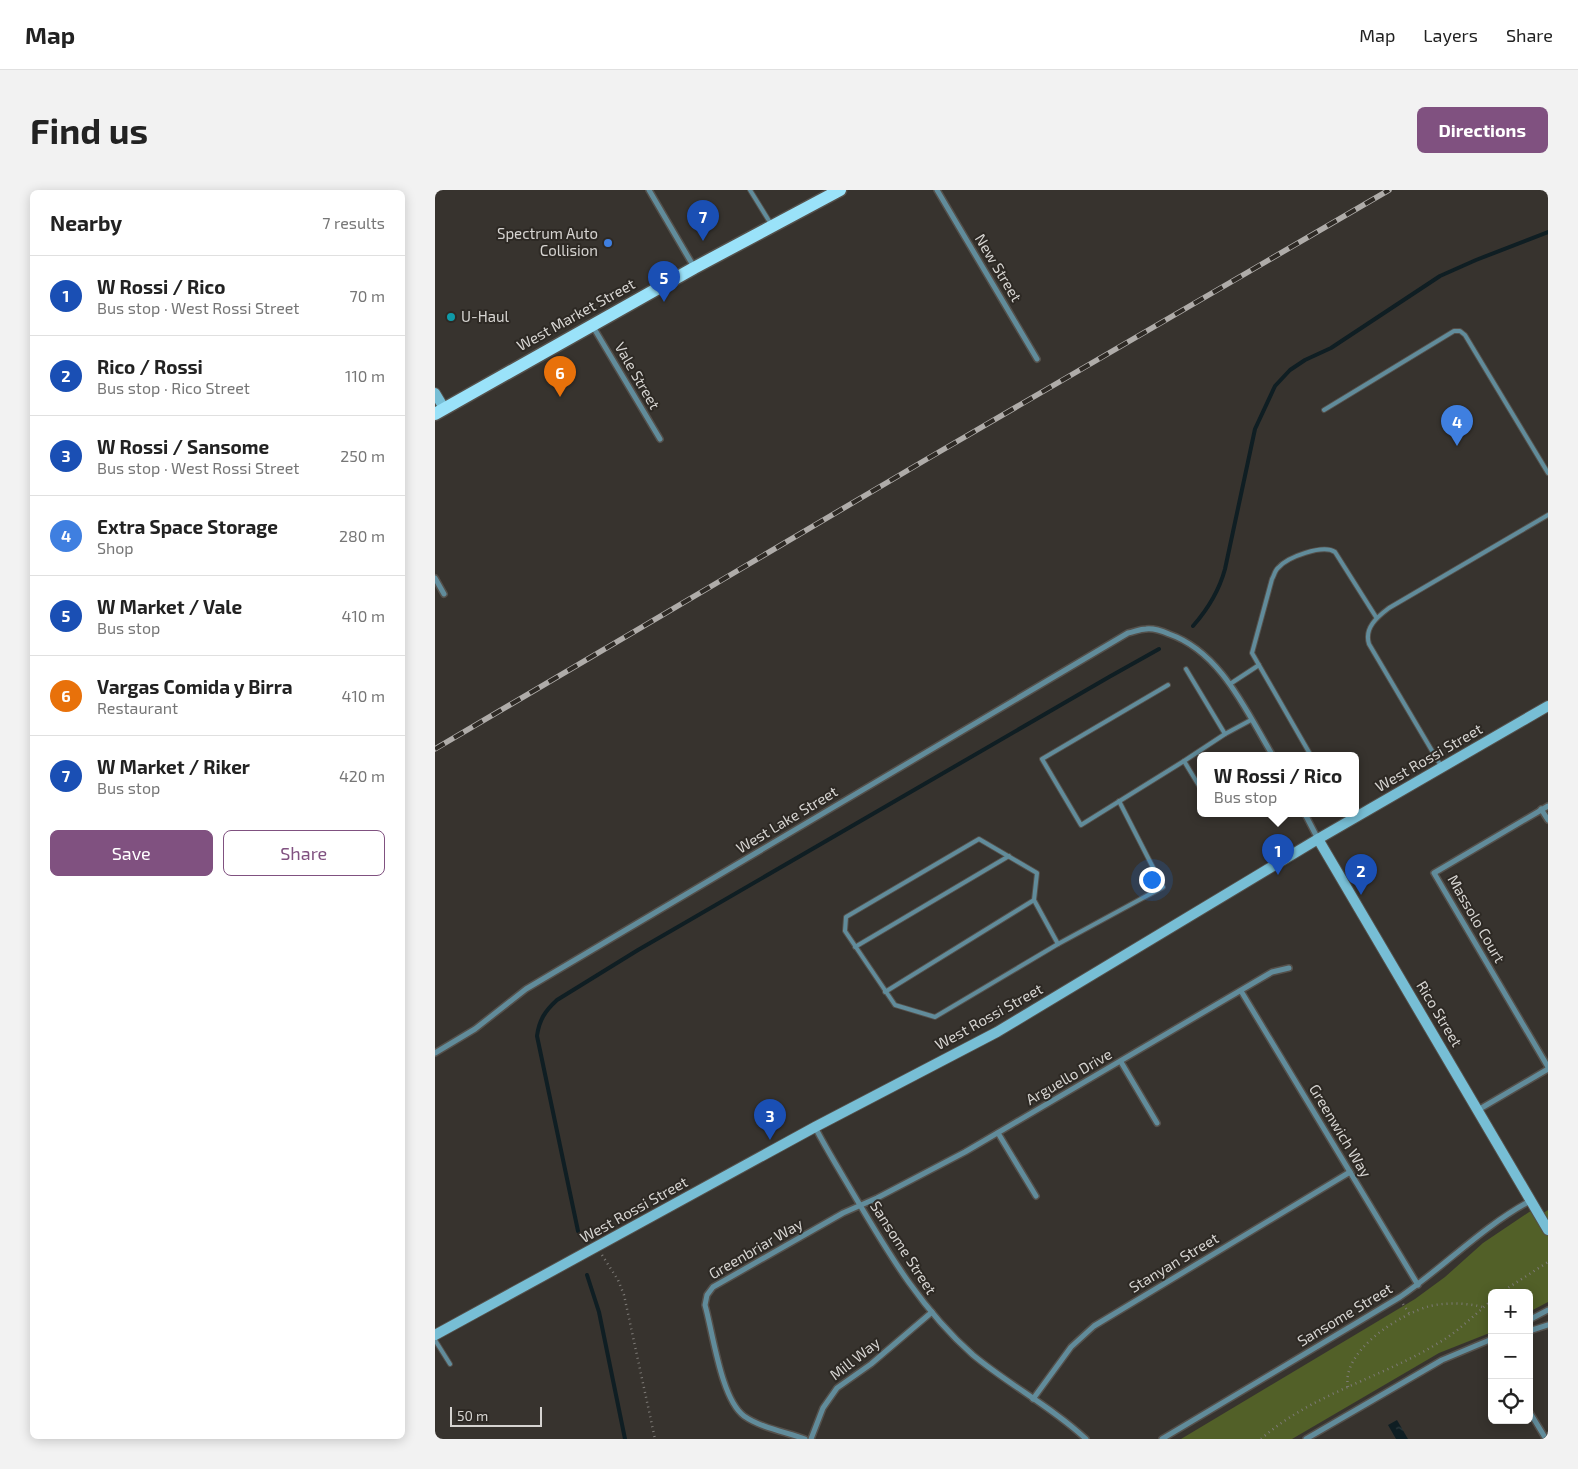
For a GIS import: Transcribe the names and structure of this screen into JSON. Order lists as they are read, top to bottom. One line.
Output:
{"streets":{"main road":["West Market Street","West Rossi Street","Rico Street"],"street":["New Street","Vale Street","West Lake Street","Massolo Court","Arguello Drive","Greenwich Way","Sansome Street","Greenbriar Way","Stanyan Street","Mill Way"]},"crossings":[["West Market Street","Vale Street"],["West Rossi Street","Rico Street"],["West Rossi Street","Sansome Street"],["Rico Street","Sansome Street"],["Arguello Drive","Greenwich Way"],["Arguello Drive","Sansome Street"],["Arguello Drive","Greenbriar Way"],["Greenwich Way","Sansome Street"],["Greenwich Way","Stanyan Street"],["Sansome Street","Greenbriar Way"],["Sansome Street","Stanyan Street"],["Sansome Street","Mill Way"]],"places":["Spectrum Auto Collision","U-Haul"],"scale_bar":"50 m","page":{"header":"Map","nav":["Map","Layers","Share"],"buttons":["Directions",["Save","Share"]],"title":"Find us","heading":["Nearby","7 results"],"pins":["7","5","6","4","1","2","3"],"list":[{"mark":"1","name":"W Rossi / Rico","note":"Bus stop · West Rossi Street","value":"70 m"},{"mark":"2","name":"Rico / Rossi","note":"Bus stop · Rico Street","value":"110 m"},{"mark":"3","name":"W Rossi / Sansome","note":"Bus stop · West Rossi Street","value":"250 m"},{"mark":"4","name":"Extra Space Storage","note":"Shop","value":"280 m"},{"mark":"5","name":"W Market / Vale","note":"Bus stop","value":"410 m"},{"mark":"6","name":"Vargas Comida y Birra","note":"Restaurant","value":"410 m"},{"mark":"7","name":"W Market / Riker","note":"Bus stop","value":"420 m"}],"popup":["W Rossi / Rico","Bus stop"],"map_buttons":["+","−"],"scale":"50 m"}}
